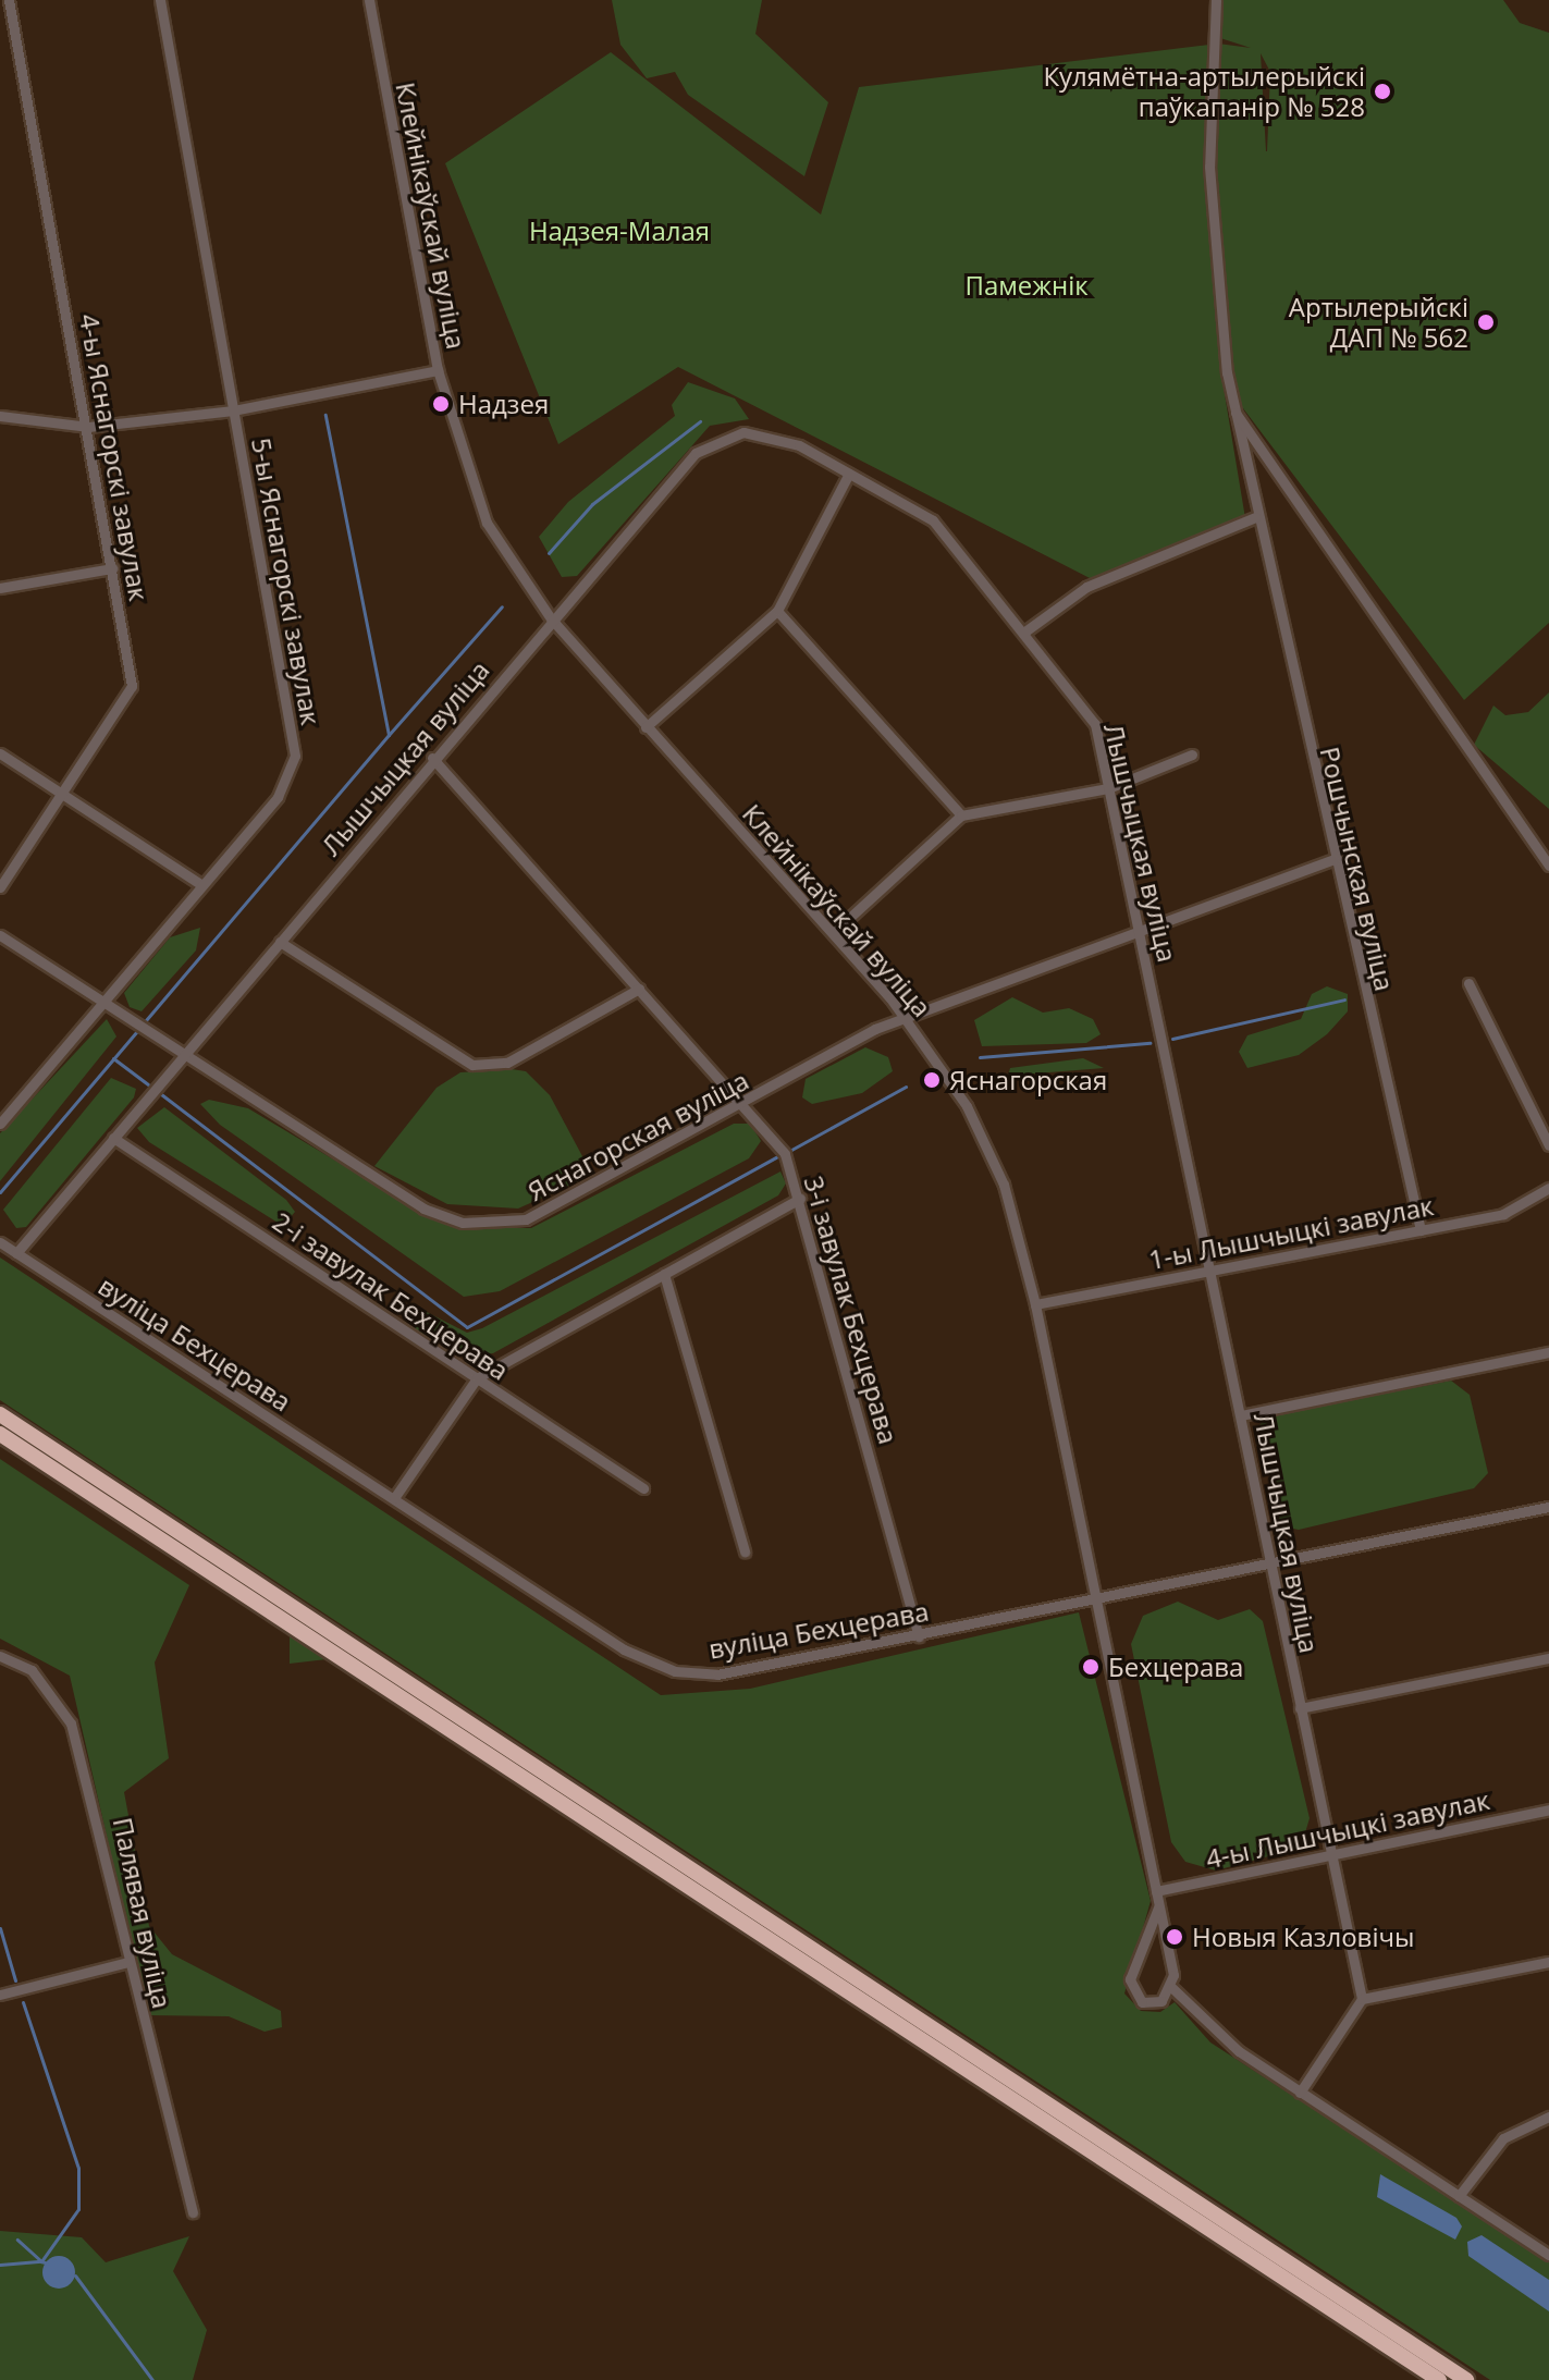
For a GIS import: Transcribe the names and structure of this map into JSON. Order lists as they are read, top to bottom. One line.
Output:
{"streets":{"street":["Клейнікаўскай вуліца","4-ы Яснагорскі завулак","5-ы Яснагорскі завулак","Лышчыцкая вуліца","Рошчынская вуліца","Яснагорская вуліца","1-ы Лышчыцкі завулак","2-і завулак Бехцерава","3-і завулак Бехцерава","вуліца Бехцерава","4-ы Лышчыцкі завулак","Палявая вуліца"]},"crossings":[["Клейнікаўскай вуліца","Лышчыцкая вуліца"],["Клейнікаўскай вуліца","Яснагорская вуліца"],["Клейнікаўскай вуліца","1-ы Лышчыцкі завулак"],["Клейнікаўскай вуліца","вуліца Бехцерава"],["Клейнікаўскай вуліца","4-ы Лышчыцкі завулак"],["5-ы Яснагорскі завулак","Яснагорская вуліца"],["Лышчыцкая вуліца","Яснагорская вуліца"],["Лышчыцкая вуліца","1-ы Лышчыцкі завулак"],["Лышчыцкая вуліца","2-і завулак Бехцерава"],["Лышчыцкая вуліца","3-і завулак Бехцерава"],["Лышчыцкая вуліца","вуліца Бехцерава"],["Лышчыцкая вуліца","4-ы Лышчыцкі завулак"],["Рошчынская вуліца","Яснагорская вуліца"],["Рошчынская вуліца","1-ы Лышчыцкі завулак"],["Яснагорская вуліца","3-і завулак Бехцерава"],["3-і завулак Бехцерава","вуліца Бехцерава"]],"parks":["Надзея-Малая","Памежнік"],"places":["Кулямётна-артылерыйскі паўкапанір № 528","Артылерыйскі ДАП № 562","Надзея","Яснагорская","Бехцерава","Новыя Казловічы"]}
